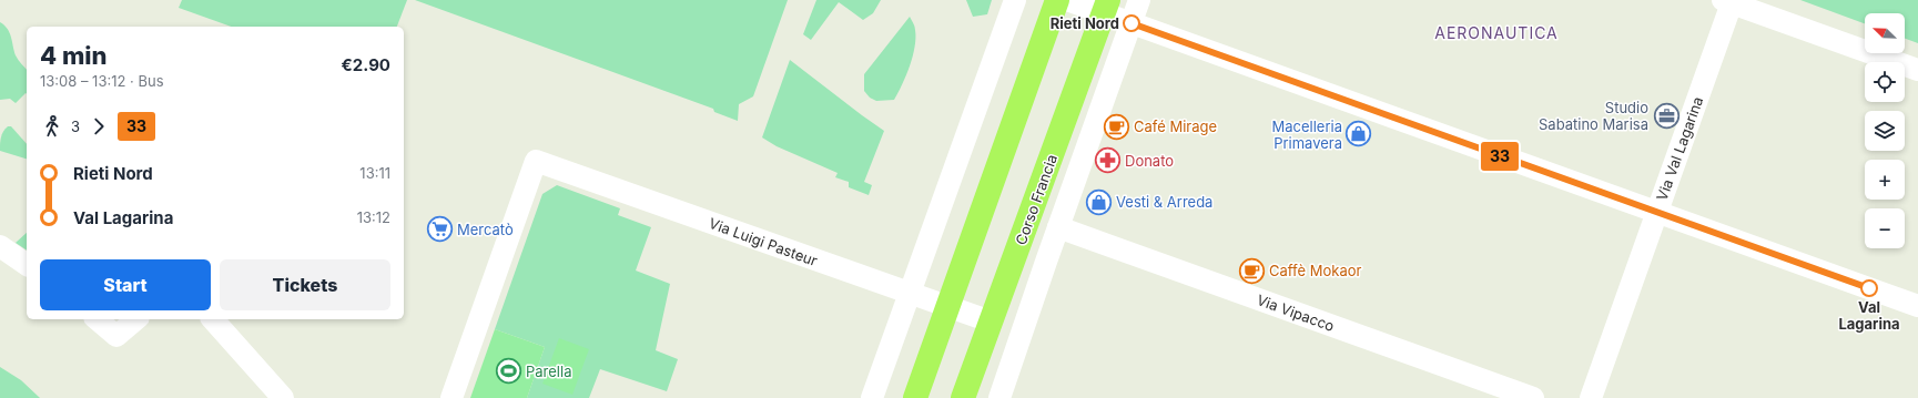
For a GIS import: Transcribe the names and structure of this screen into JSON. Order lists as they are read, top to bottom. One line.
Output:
{"streets":{"main road":["Corso Francia"],"street":["Via Val Lagarina","Via Luigi Pasteur","Via Vipacco"]},"crossings":[["Corso Francia","Via Luigi Pasteur"],["Corso Francia","Via Vipacco"]],"districts":["AERONAUTICA"],"places":{"other":["Rieti Nord","Val Lagarina"],"office":["Studio Sabatino Marisa"],"cafe":["Café Mirage","Caffè Mokaor"],"shop":["Macelleria Primavera","Vesti & Arreda"],"pharmacy":["Donato"],"supermarket":["Mercatò"],"sports":["Parella"]},"lines":["bus line 33"],"north":"top left","page":{"on_map":"33","map_buttons":["+","−"],"heading":["4 min","13:08 – 13:12 · Bus","€2.90"],"legs":["3","33"],"list":[{"name":"Rieti Nord","value":"13:11"},{"name":"Val Lagarina","value":"13:12"}],"buttons":["Start","Tickets"]}}
